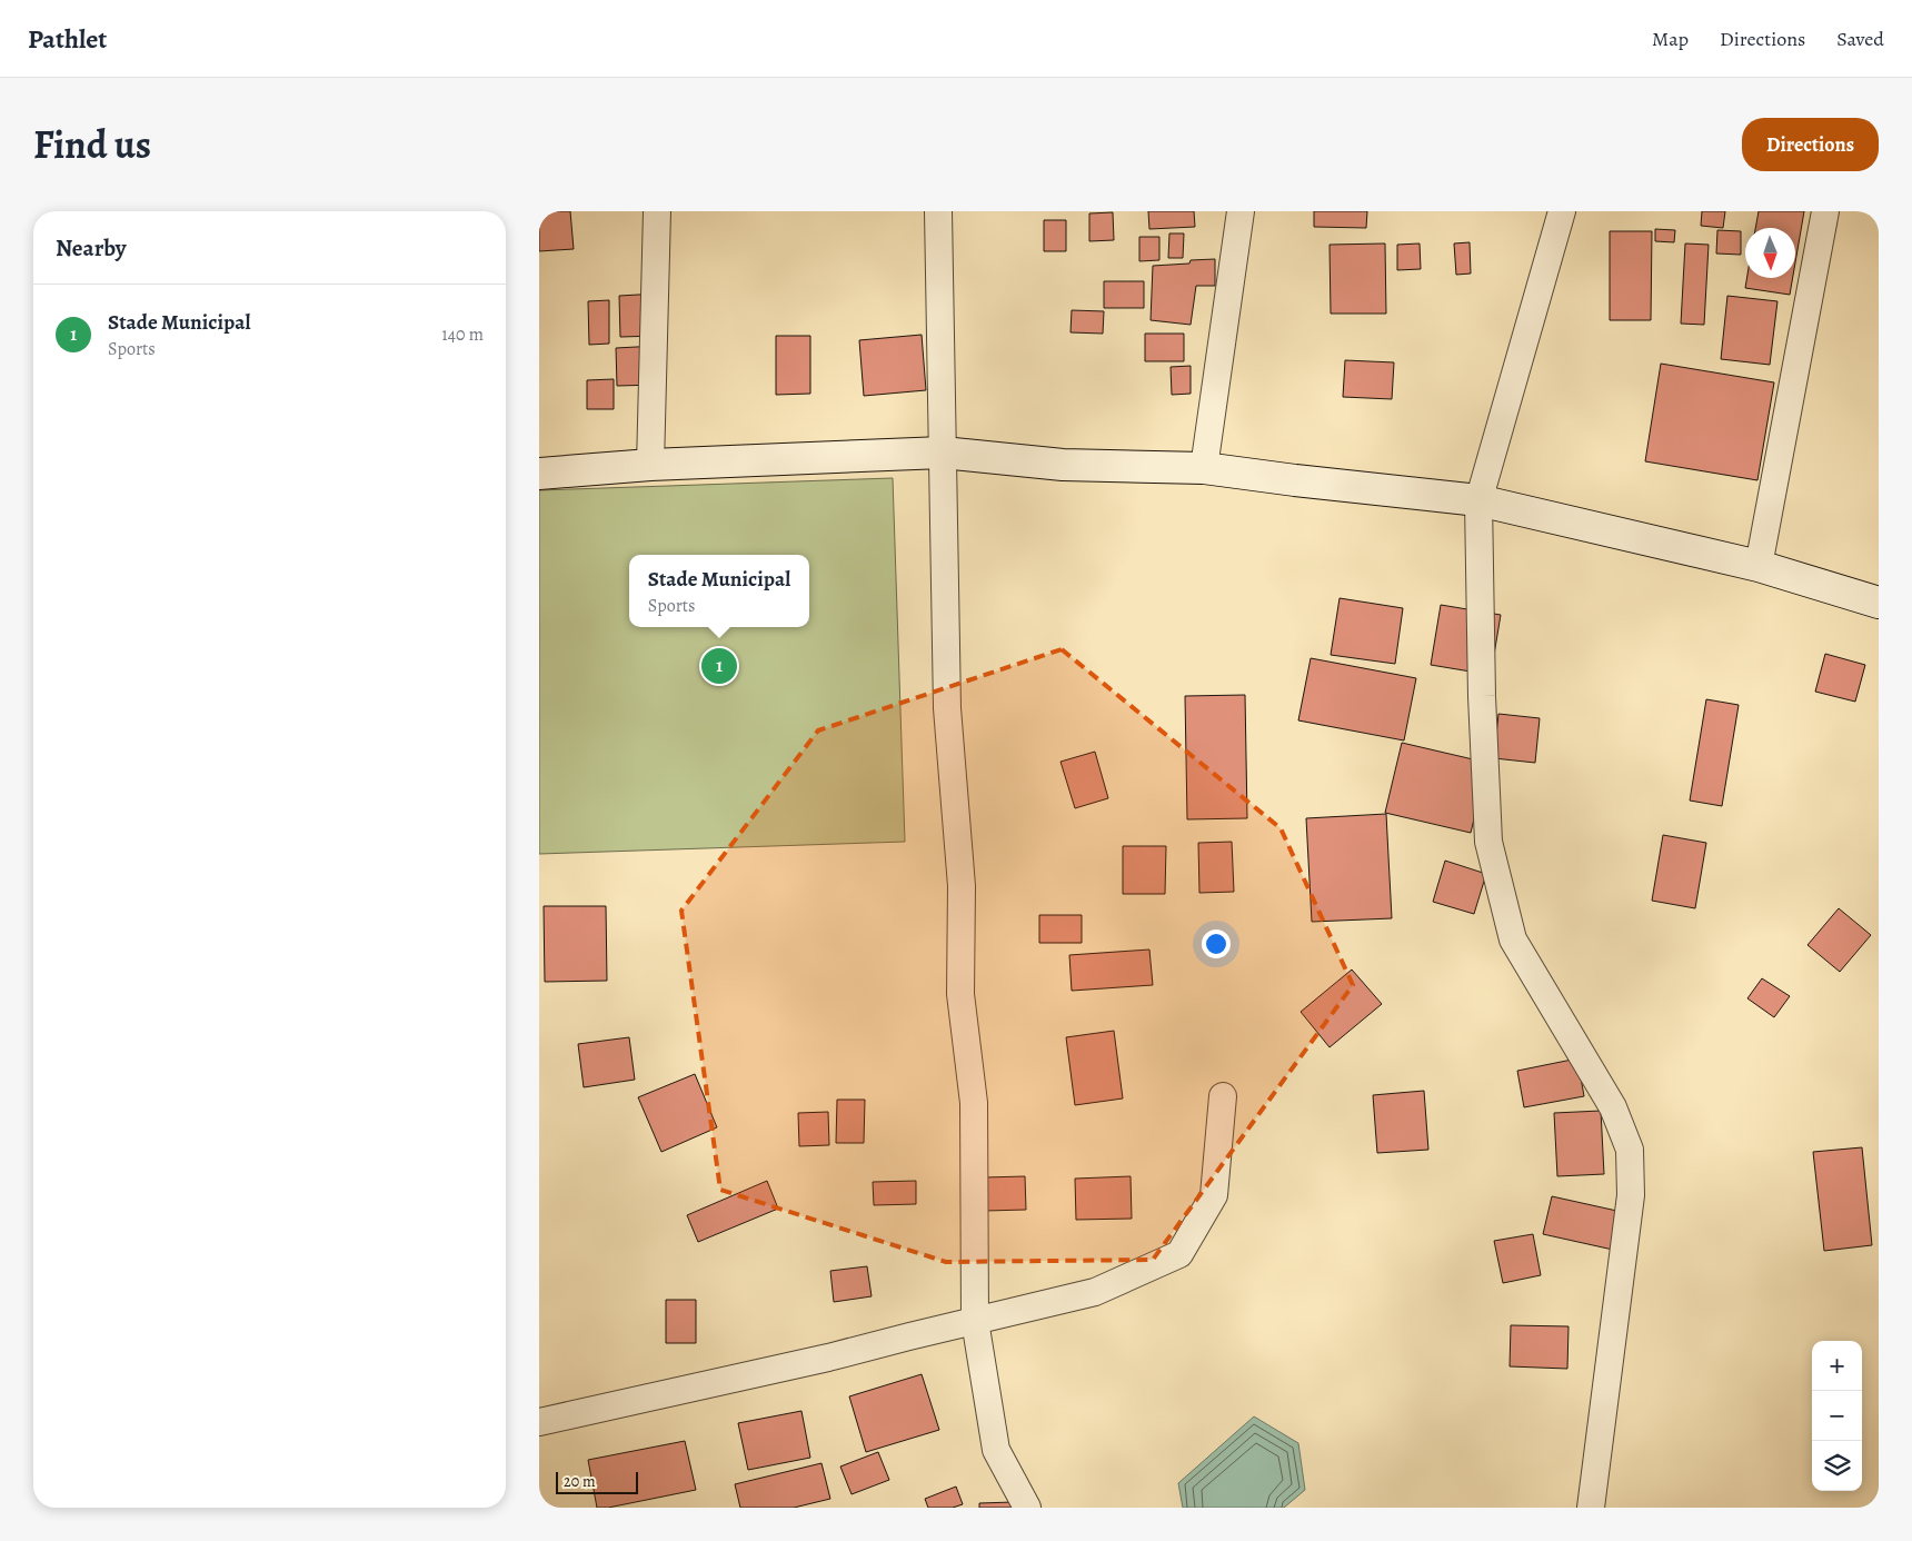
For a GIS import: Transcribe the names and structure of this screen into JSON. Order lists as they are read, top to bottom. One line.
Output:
{"scale_bar":"20 m","north":"bottom","page":{"header":"Pathlet","nav":["Map","Directions","Saved"],"title":"Find us","buttons":"Directions","heading":"Nearby","list":[{"mark":"1","name":"Stade Municipal","note":"Sports","value":"140 m"}],"popup":["Stade Municipal","Sports"],"pins":"1","map_buttons":["+","−"],"scale":"20 m"}}
